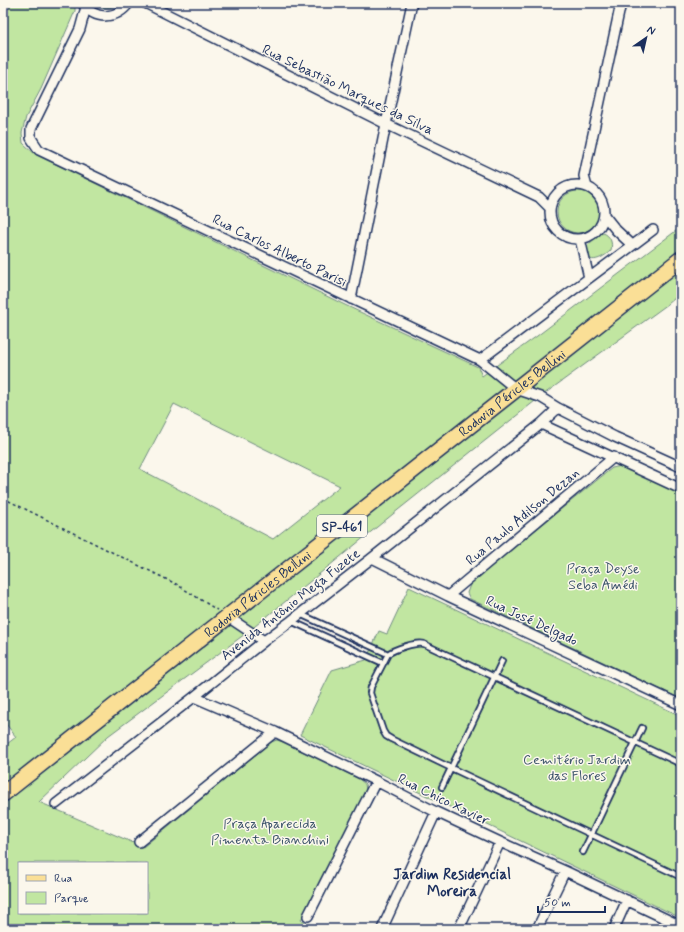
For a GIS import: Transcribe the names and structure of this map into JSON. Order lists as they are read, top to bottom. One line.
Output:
{"streets":{"main road":["Rodovia Péricles Bellini","SP-461"],"street":["Rua Sebastião Marques da Silva","Rua Carlos Alberto Parisi","Rua Paulo Adilson Dezan","Avenida Antônio Mega Fuzete","Rua José Delgado","Rua Chico Xavier"]},"crossings":[["Rua Carlos Alberto Parisi","Rodovia Péricles Bellini"],["Rua Paulo Adilson Dezan","Rua José Delgado"],["Avenida Antônio Mega Fuzete","Rua José Delgado"],["Avenida Antônio Mega Fuzete","Rua Chico Xavier"]],"districts":["Jardim Residencial Moreira"],"parks":["Praça Deyse Seba Amédi","Cemitério Jardim das Flores","Praça Aparecida Pimenta Bianchini"],"legend":["Rua","Parque"],"scale_bar":"50 m","north":"top right"}
